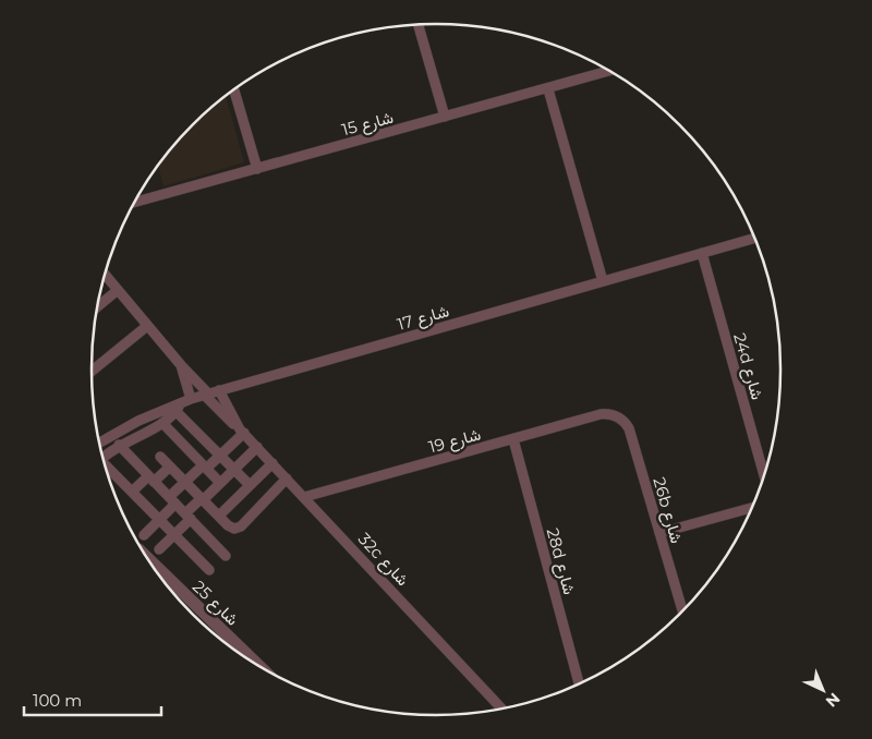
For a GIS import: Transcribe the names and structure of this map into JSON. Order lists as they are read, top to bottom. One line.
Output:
{"streets":{"street":["شارع 15","شارع 17","24d شارع","شارع 19","26b شارع","32c شارع","28d شارع","شارع 25"]},"crossings":[["شارع 17","24d شارع"],["شارع 17","32c شارع"],["شارع 19","26b شارع"],["شارع 19","32c شارع"],["شارع 19","28d شارع"]],"scale_bar":"100 m","north":"bottom right"}
